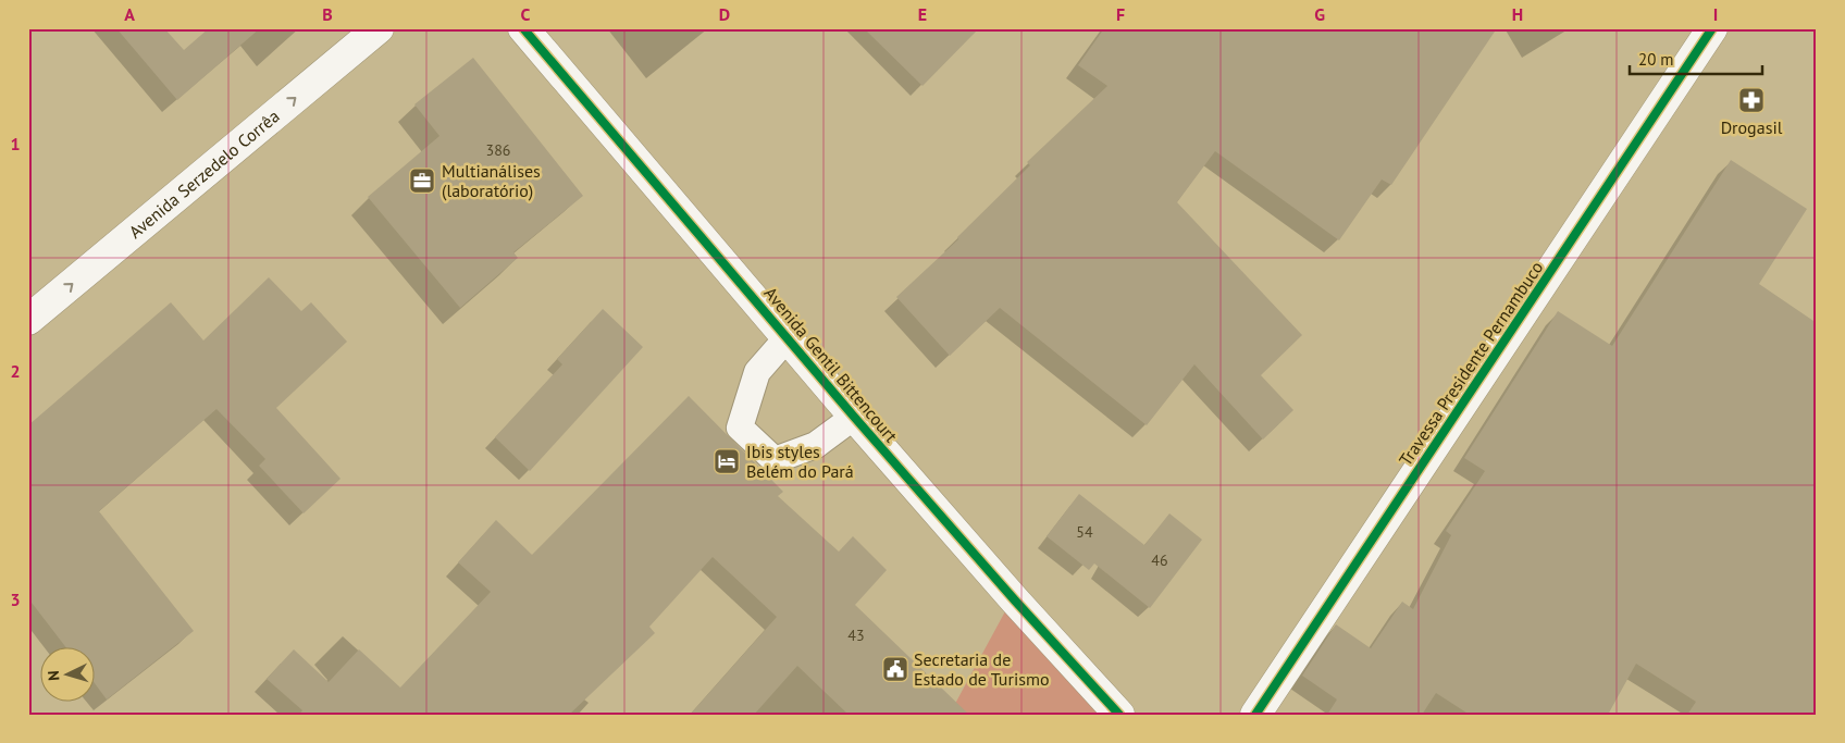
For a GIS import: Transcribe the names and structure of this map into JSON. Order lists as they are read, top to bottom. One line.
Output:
{"streets":{"street":["Avenida Serzedelo Corrêa","Travessa Presidente Pernambuco","Avenida Gentil Bittencourt"]},"one_way":["Avenida Serzedelo Corrêa"],"places":{"pharmacy":["Drogasil"],"office":["Multianálises (laboratório)"],"hotel":["Ibis styles Belém do Pará"],"public building":["Secretaria de Estado de Turismo"]},"house_numbers":["386","54","46","43"],"scale_bar":"20 m","north":"left","grid":{"columns":["A","B","C","D","E","F","G","H","I"],"rows":["1","2","3"]}}
